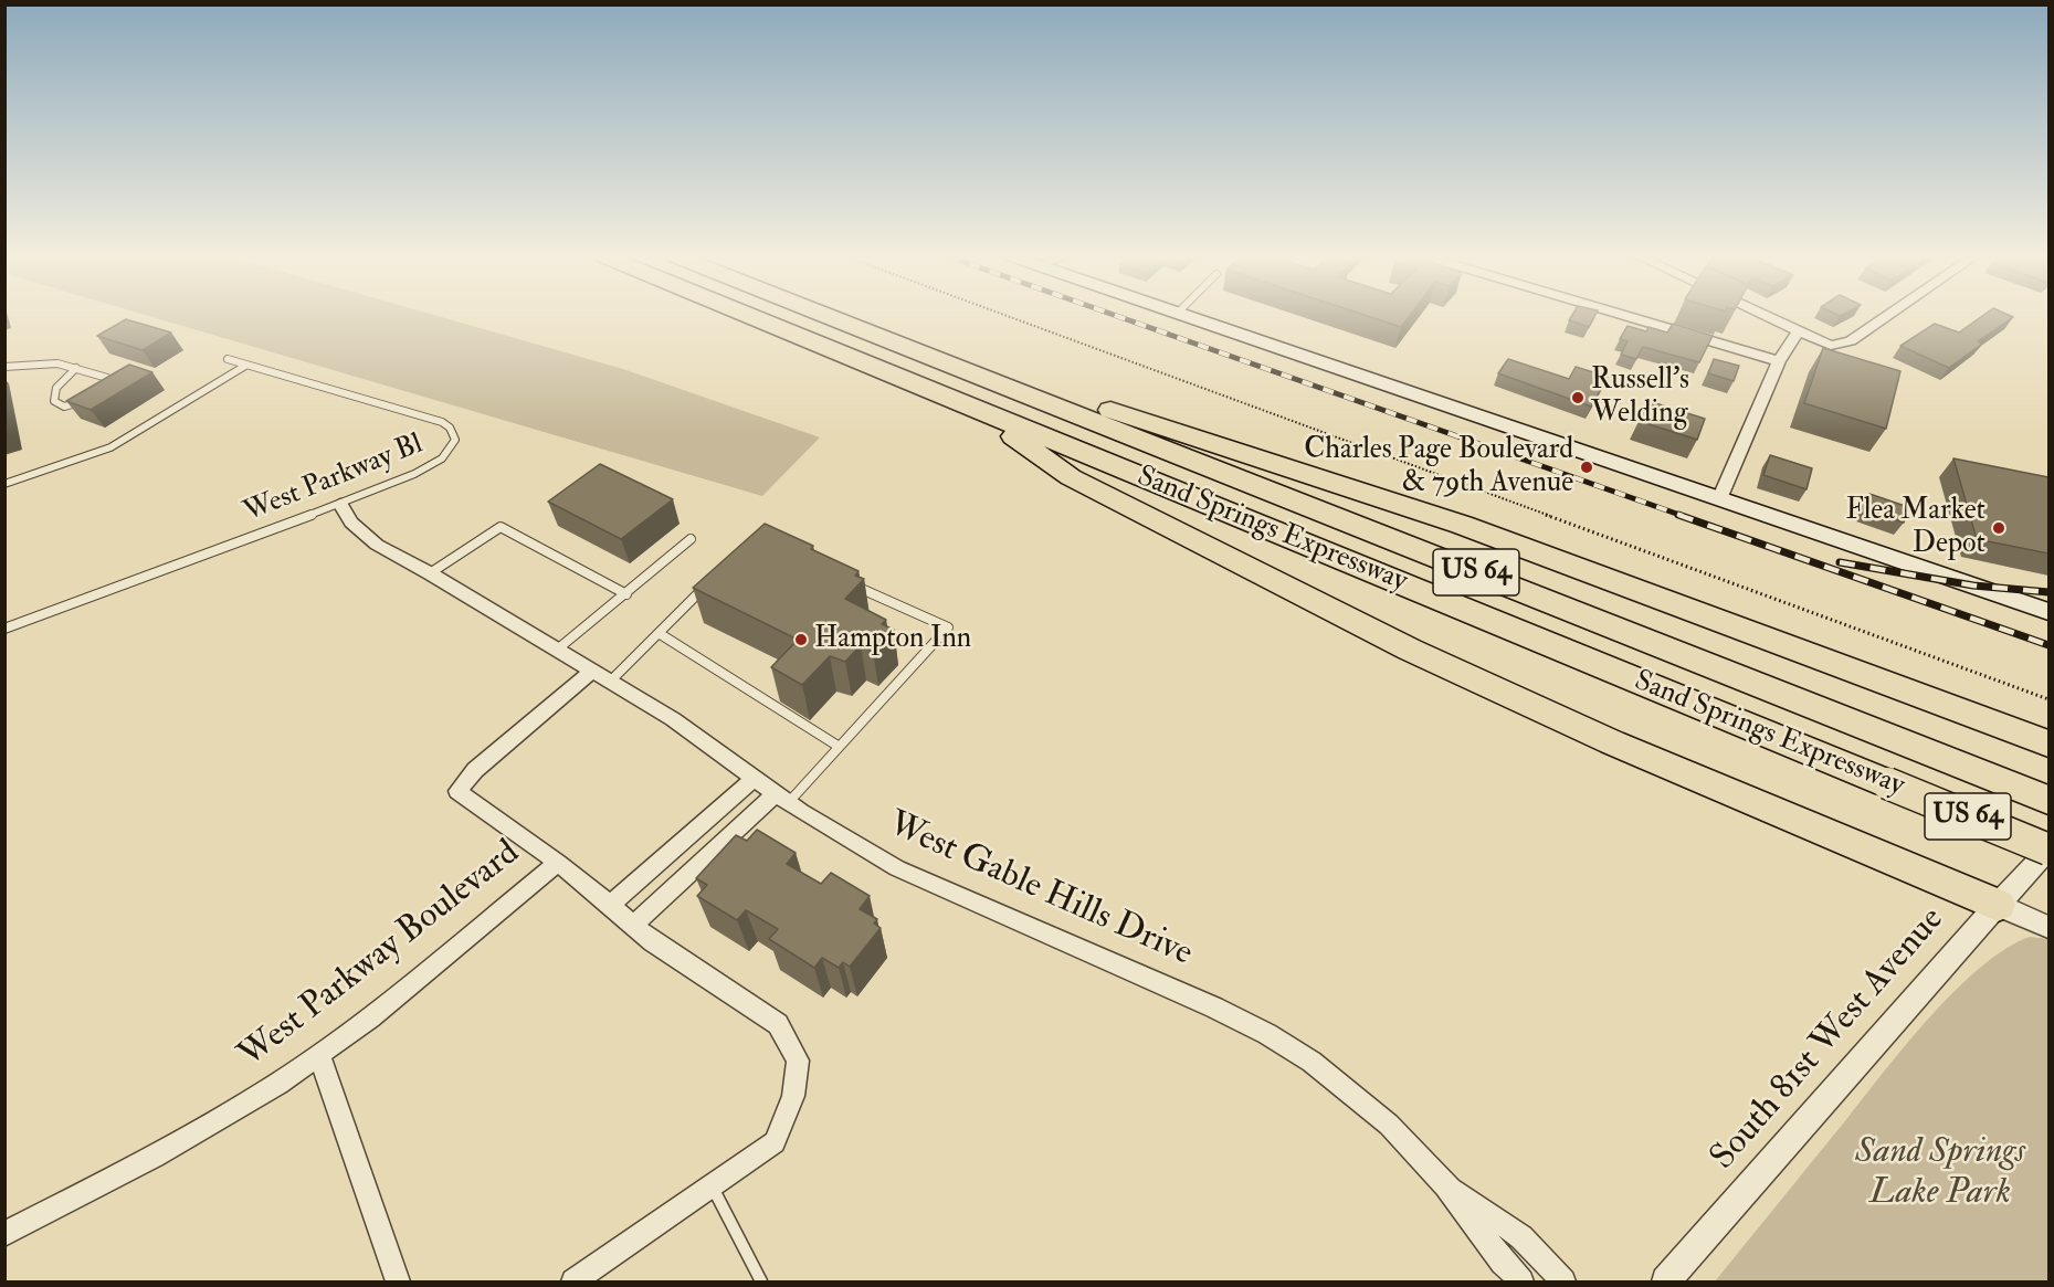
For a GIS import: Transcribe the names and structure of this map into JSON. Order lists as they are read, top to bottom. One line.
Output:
{"streets":{"highway":["Sand Springs Expressway","US 64"],"street":["West Gable Hills Drive","West Parkway Boulevard","South 81st West Avenue"],"lane":["West Parkway Bl"]},"crossings":[["Sand Springs Expressway","South 81st West Avenue"]],"parks":["Sand Springs Lake Park"],"places":["Russell's Welding","Charles Page Boulevard & 79th Avenue","Flea Market Depot","Hampton Inn"]}
